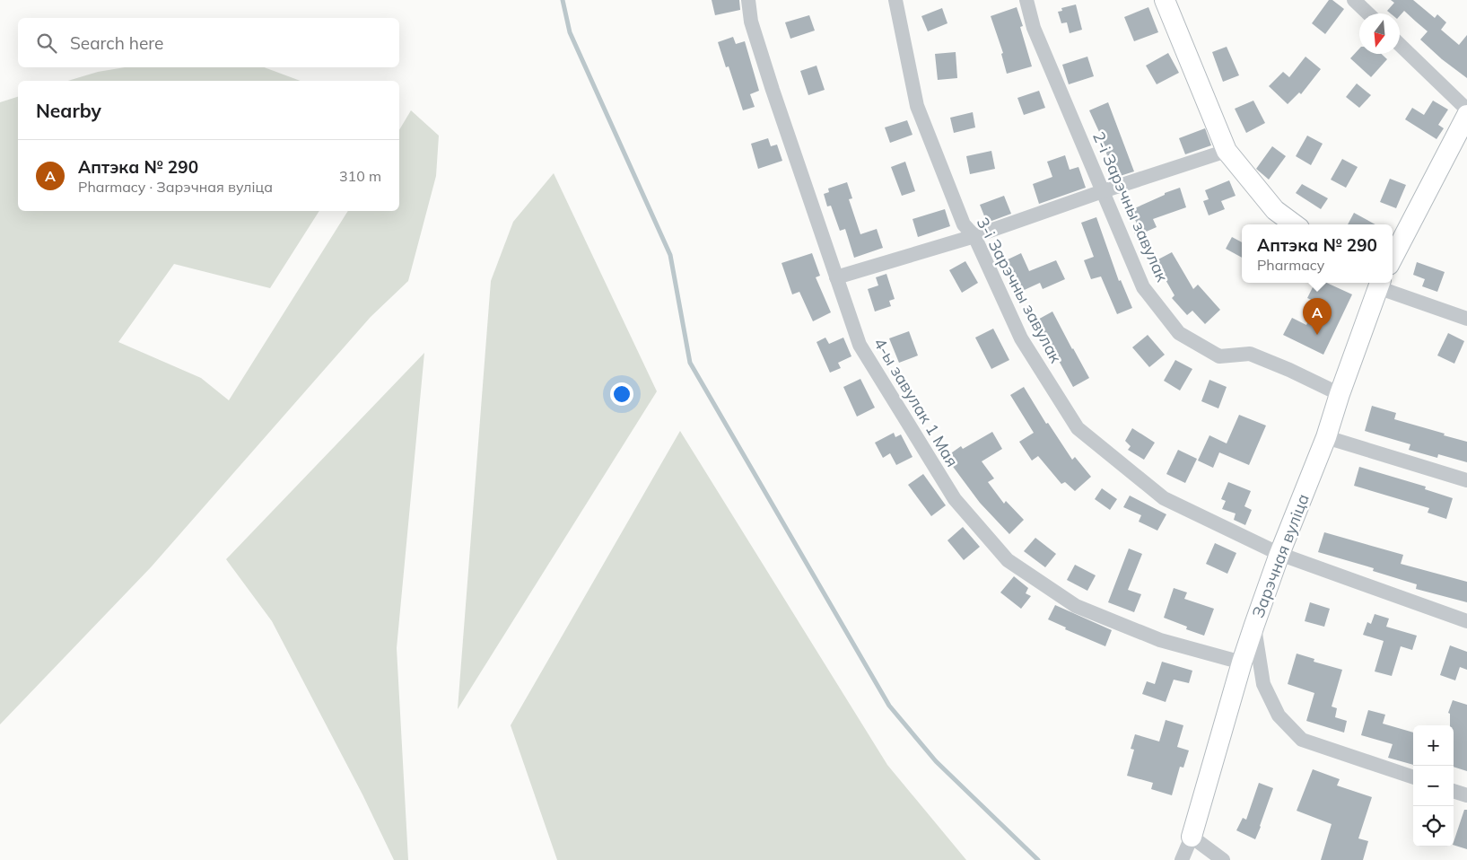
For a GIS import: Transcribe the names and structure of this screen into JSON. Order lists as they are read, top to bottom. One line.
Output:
{"streets":{"street":["2-і Зарэчны завулак","3-і Зарэчны завулак","4-ы завулак 1 Мая","Зарэчная вуліца"]},"crossings":[["2-і Зарэчны завулак","Зарэчная вуліца"],["3-і Зарэчны завулак","Зарэчная вуліца"],["4-ы завулак 1 Мая","Зарэчная вуліца"]],"north":"bottom","page":{"search":"Search here","heading":"Nearby","list":[{"mark":"A","name":"Аптэка № 290","note":"Pharmacy · Зарэчная вуліца","value":"310 m"}],"popup":["Аптэка № 290","Pharmacy"],"pins":"A","map_buttons":["+","−"]}}
